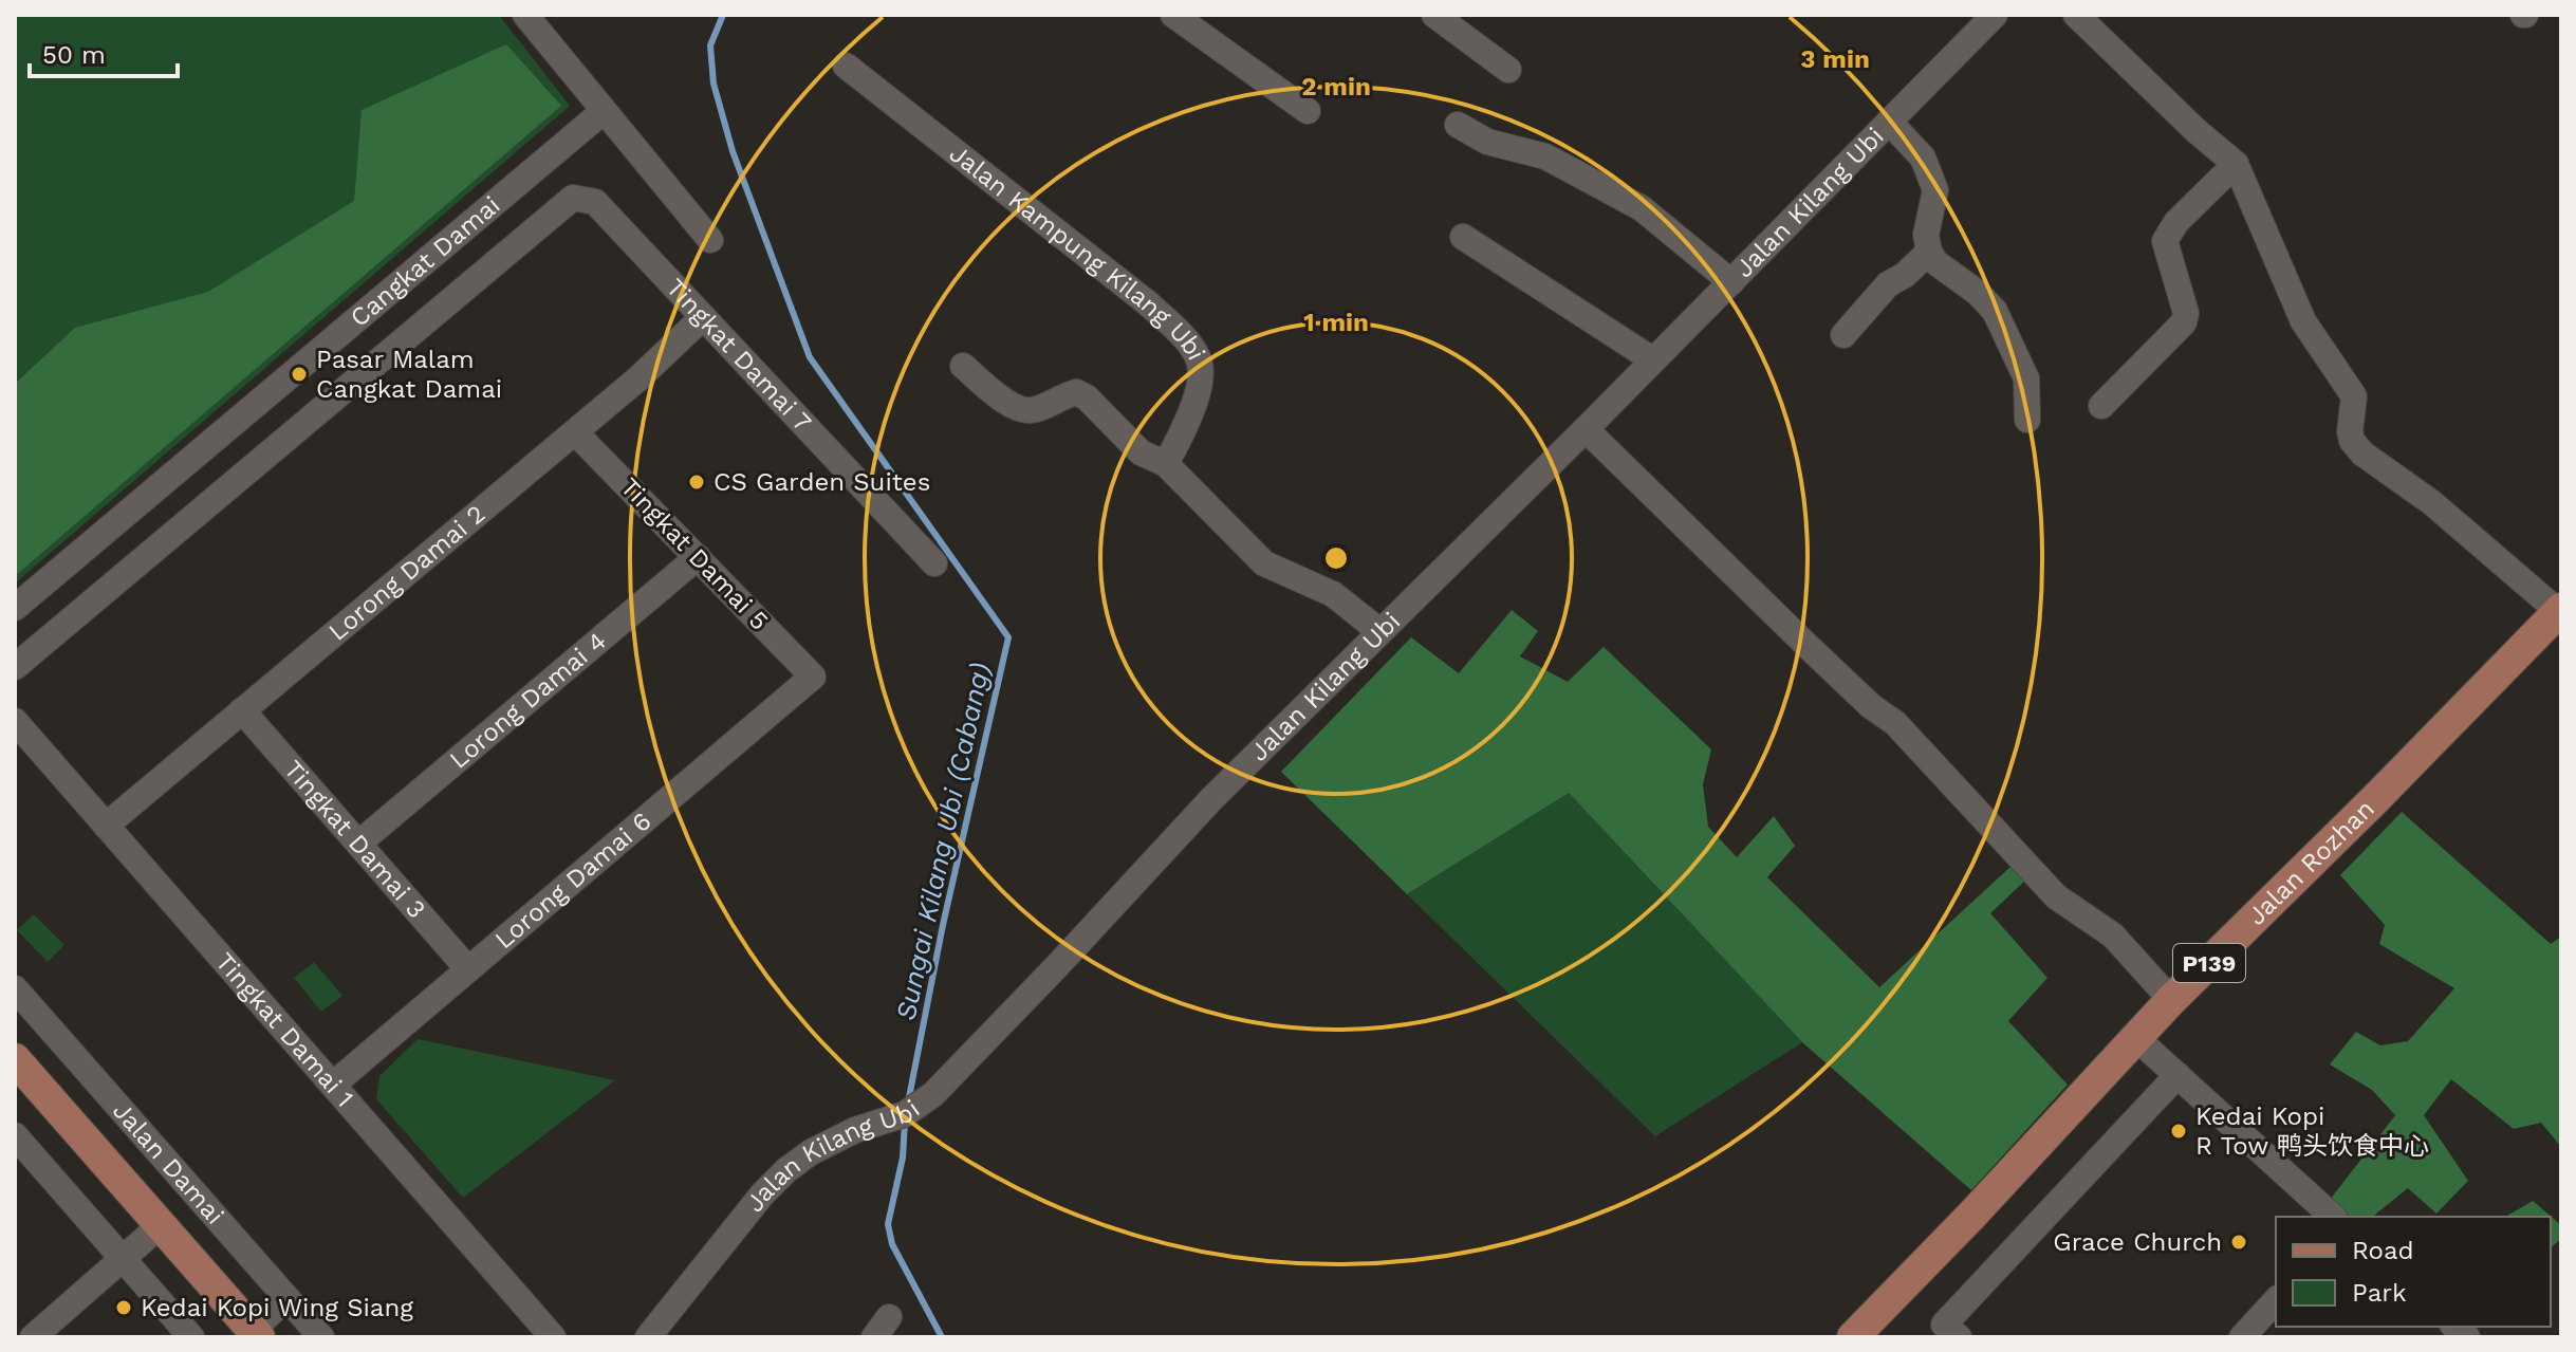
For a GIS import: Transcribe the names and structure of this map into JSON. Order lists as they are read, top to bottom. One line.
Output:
{"streets":{"main road":["Jalan Rozhan","P139","Jalan Damai"],"street":["Jalan Kilang Ubi","Jalan Kampung Kilang Ubi","Cangkat Damai","Tingkat Damai 7","Tingkat Damai 5","Lorong Damai 2","Lorong Damai 4","Tingkat Damai 3","Lorong Damai 6","Tingkat Damai 1"]},"crossings":[["Cangkat Damai","Tingkat Damai 7"],["Tingkat Damai 7","Lorong Damai 2"],["Tingkat Damai 5","Lorong Damai 2"],["Tingkat Damai 5","Lorong Damai 4"],["Tingkat Damai 5","Lorong Damai 6"],["Lorong Damai 2","Tingkat Damai 3"],["Lorong Damai 2","Tingkat Damai 1"],["Lorong Damai 4","Tingkat Damai 3"],["Tingkat Damai 3","Lorong Damai 6"],["Lorong Damai 6","Tingkat Damai 1"]],"water":["Sungai Kilang Ubi (Cabang)"],"places":["Pasar Malam Cangkat Damai","CS Garden Suites","Kedai Kopi R Tow 鸭头饮食中心","Grace Church","Kedai Kopi Wing Siang"],"legend":["Road","Park"],"scale_bar":"50 m","rings":["3 min","2 min","1 min"]}
